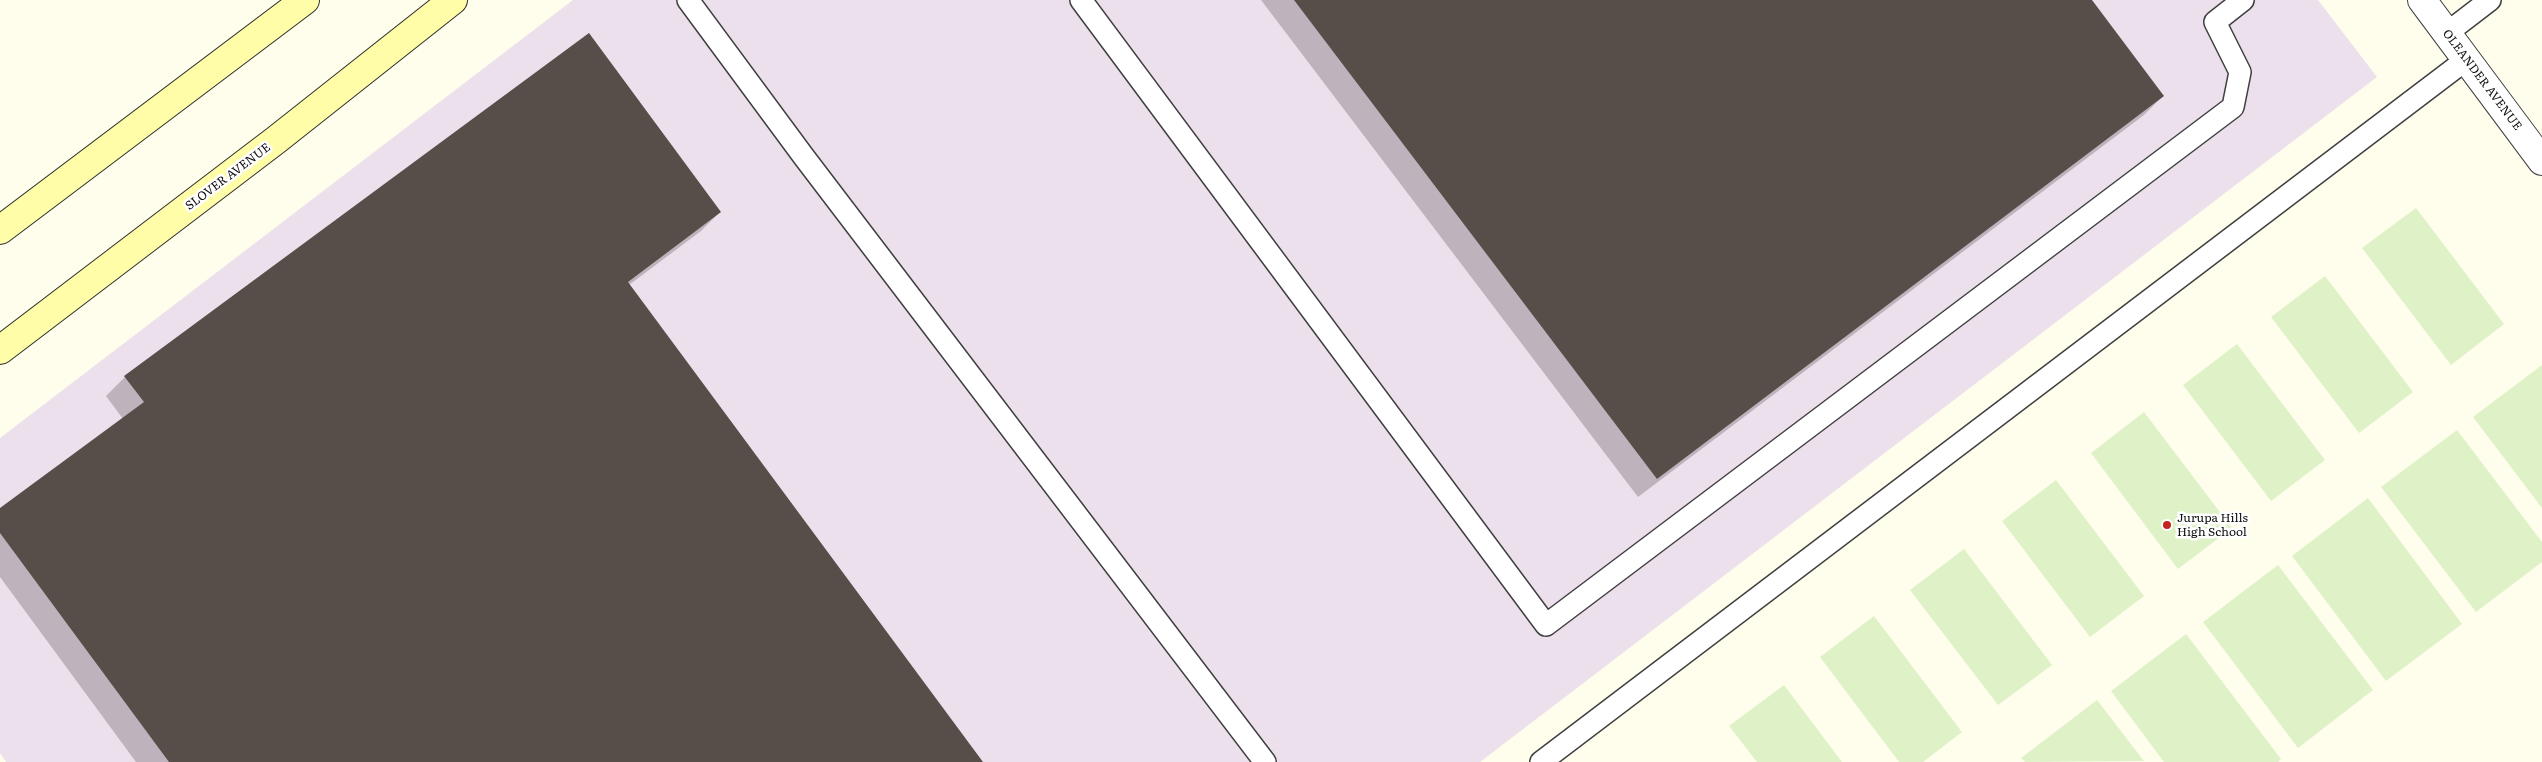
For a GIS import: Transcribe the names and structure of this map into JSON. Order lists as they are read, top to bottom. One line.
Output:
{"streets":{"main road":["SLOVER AVENUE"],"street":["OLEANDER AVENUE"]},"places":["Jurupa Hills High School"]}
